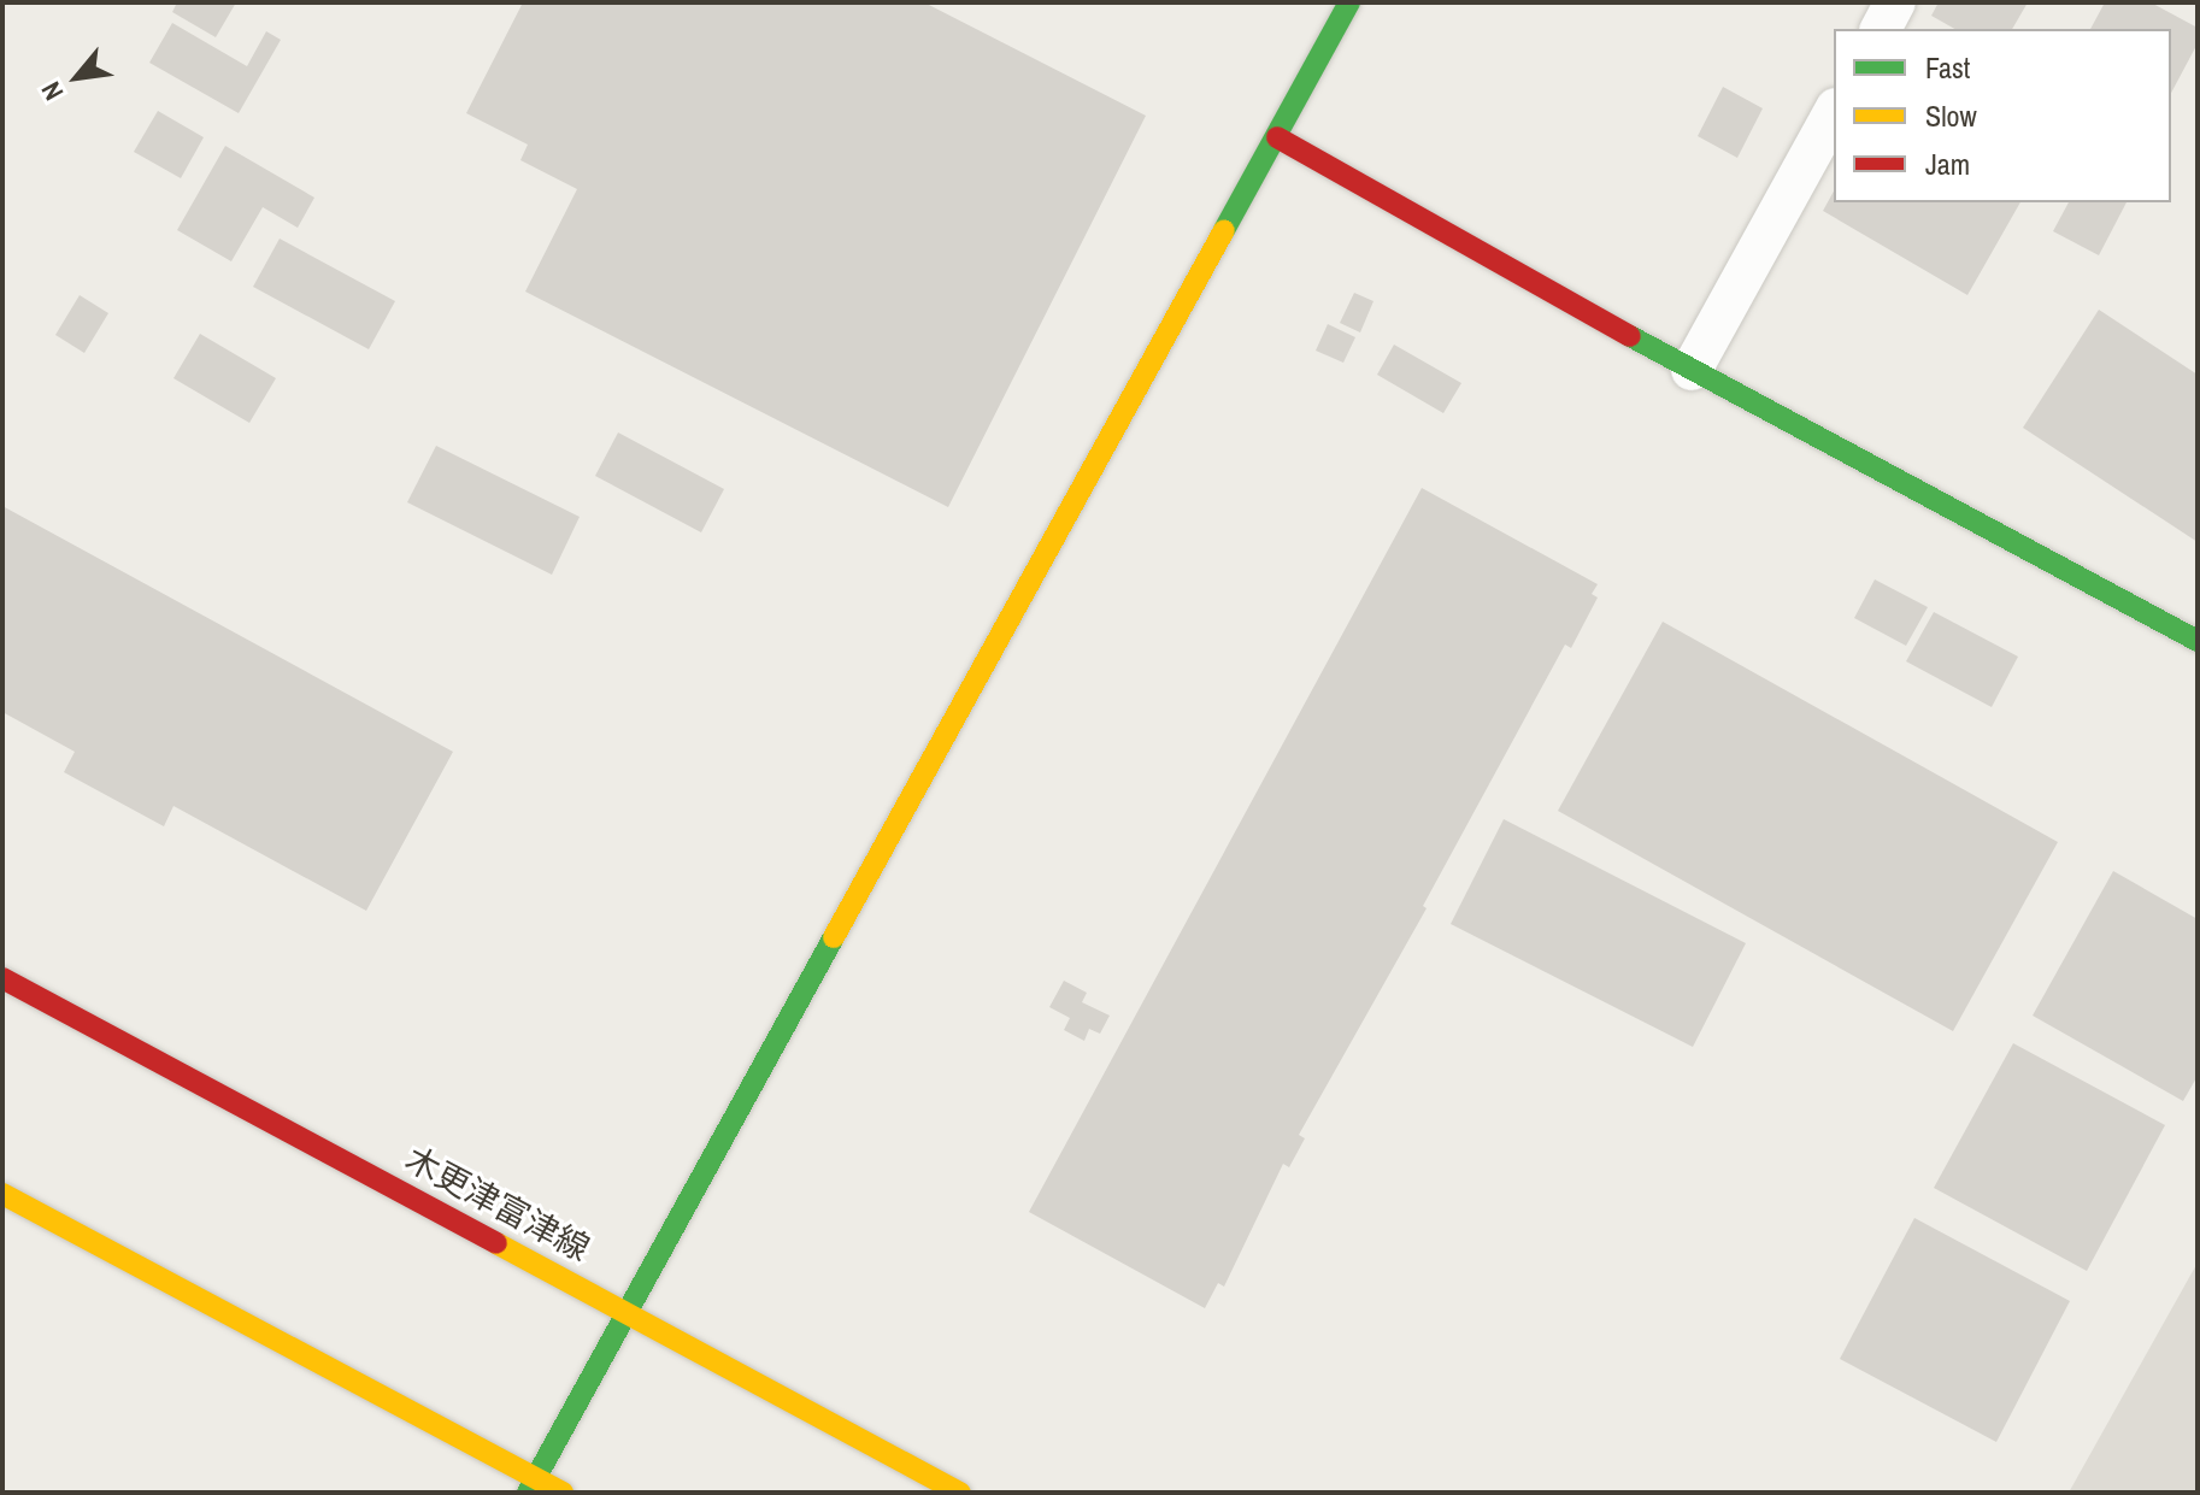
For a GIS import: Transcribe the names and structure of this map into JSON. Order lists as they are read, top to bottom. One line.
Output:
{"streets":{"street":["木更津富津線"]},"legend":["Fast","Slow","Jam"],"north":"bottom left"}
